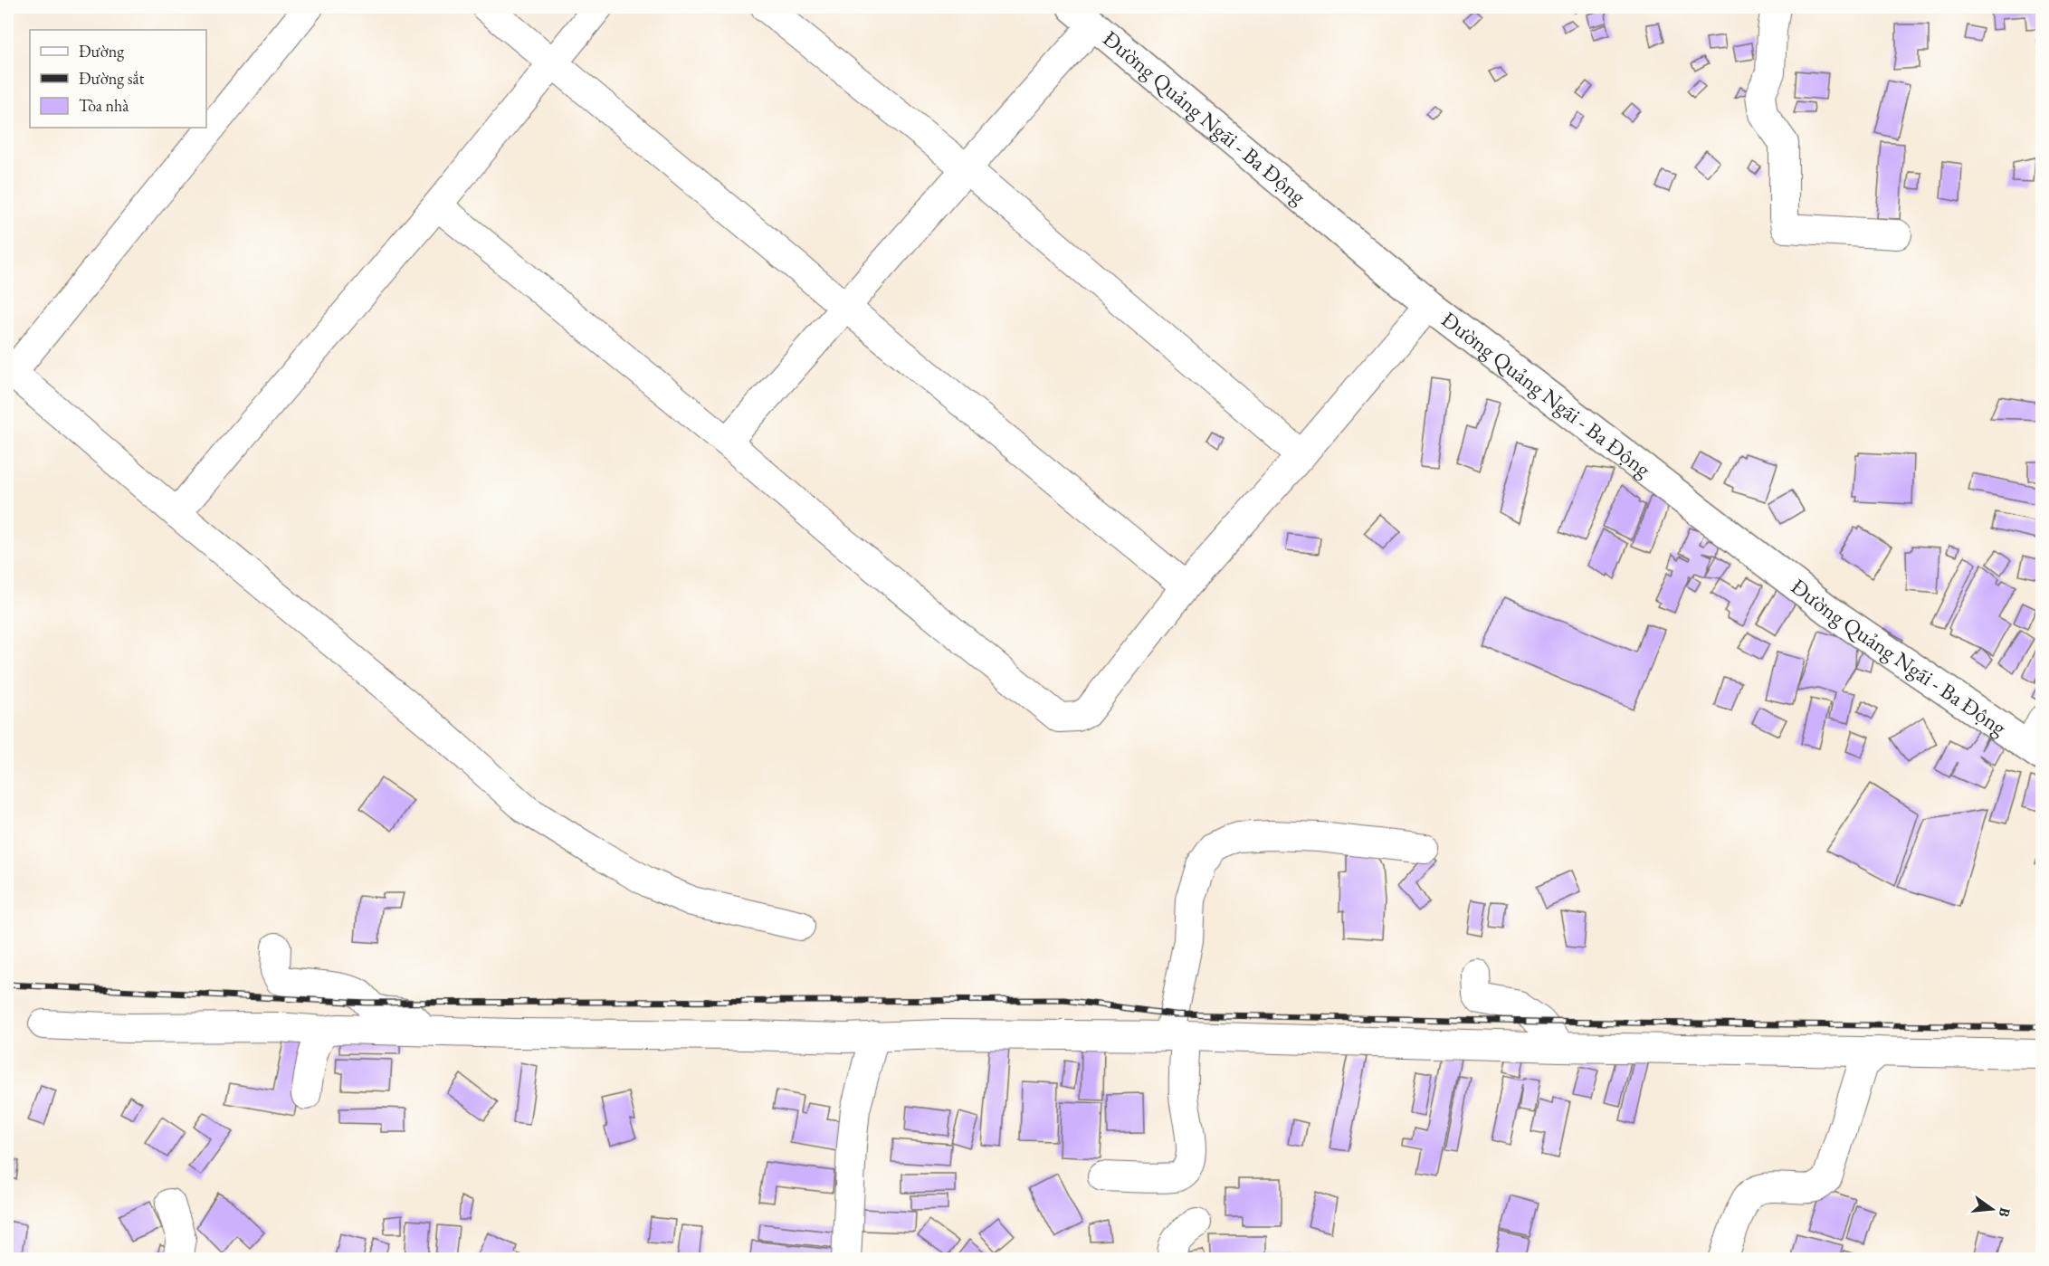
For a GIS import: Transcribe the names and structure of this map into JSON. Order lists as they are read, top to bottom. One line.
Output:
{"streets":{"main road":["Đường Quảng Ngãi - Ba Động"]},"legend":["Đường","Đường sắt","Tòa nhà"],"north":"right"}
